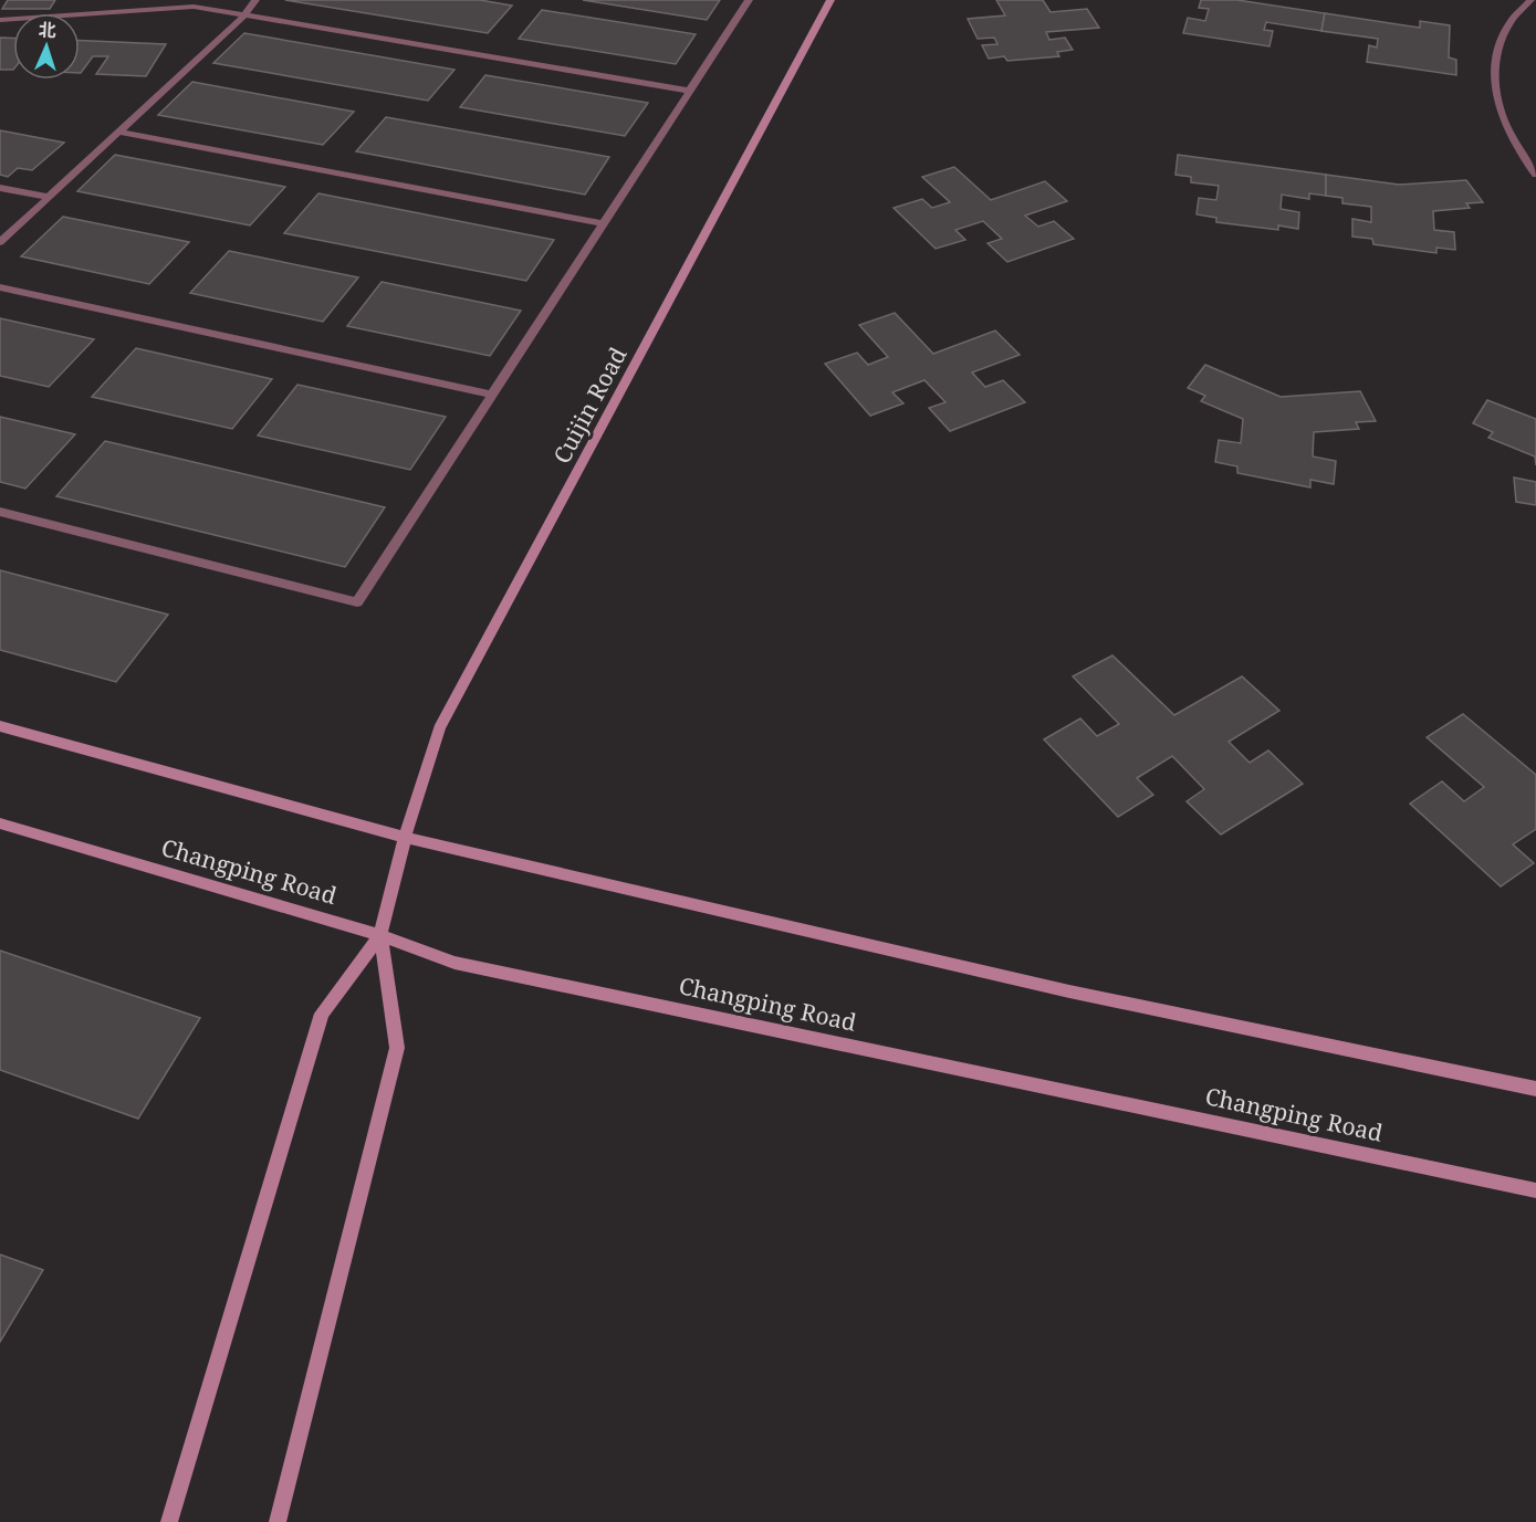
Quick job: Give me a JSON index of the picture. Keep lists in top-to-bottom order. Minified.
{"streets":{"street":["Cuijin Road","Changping Road"]},"crossings":[["Cuijin Road","Changping Road"]],"north":"top"}
